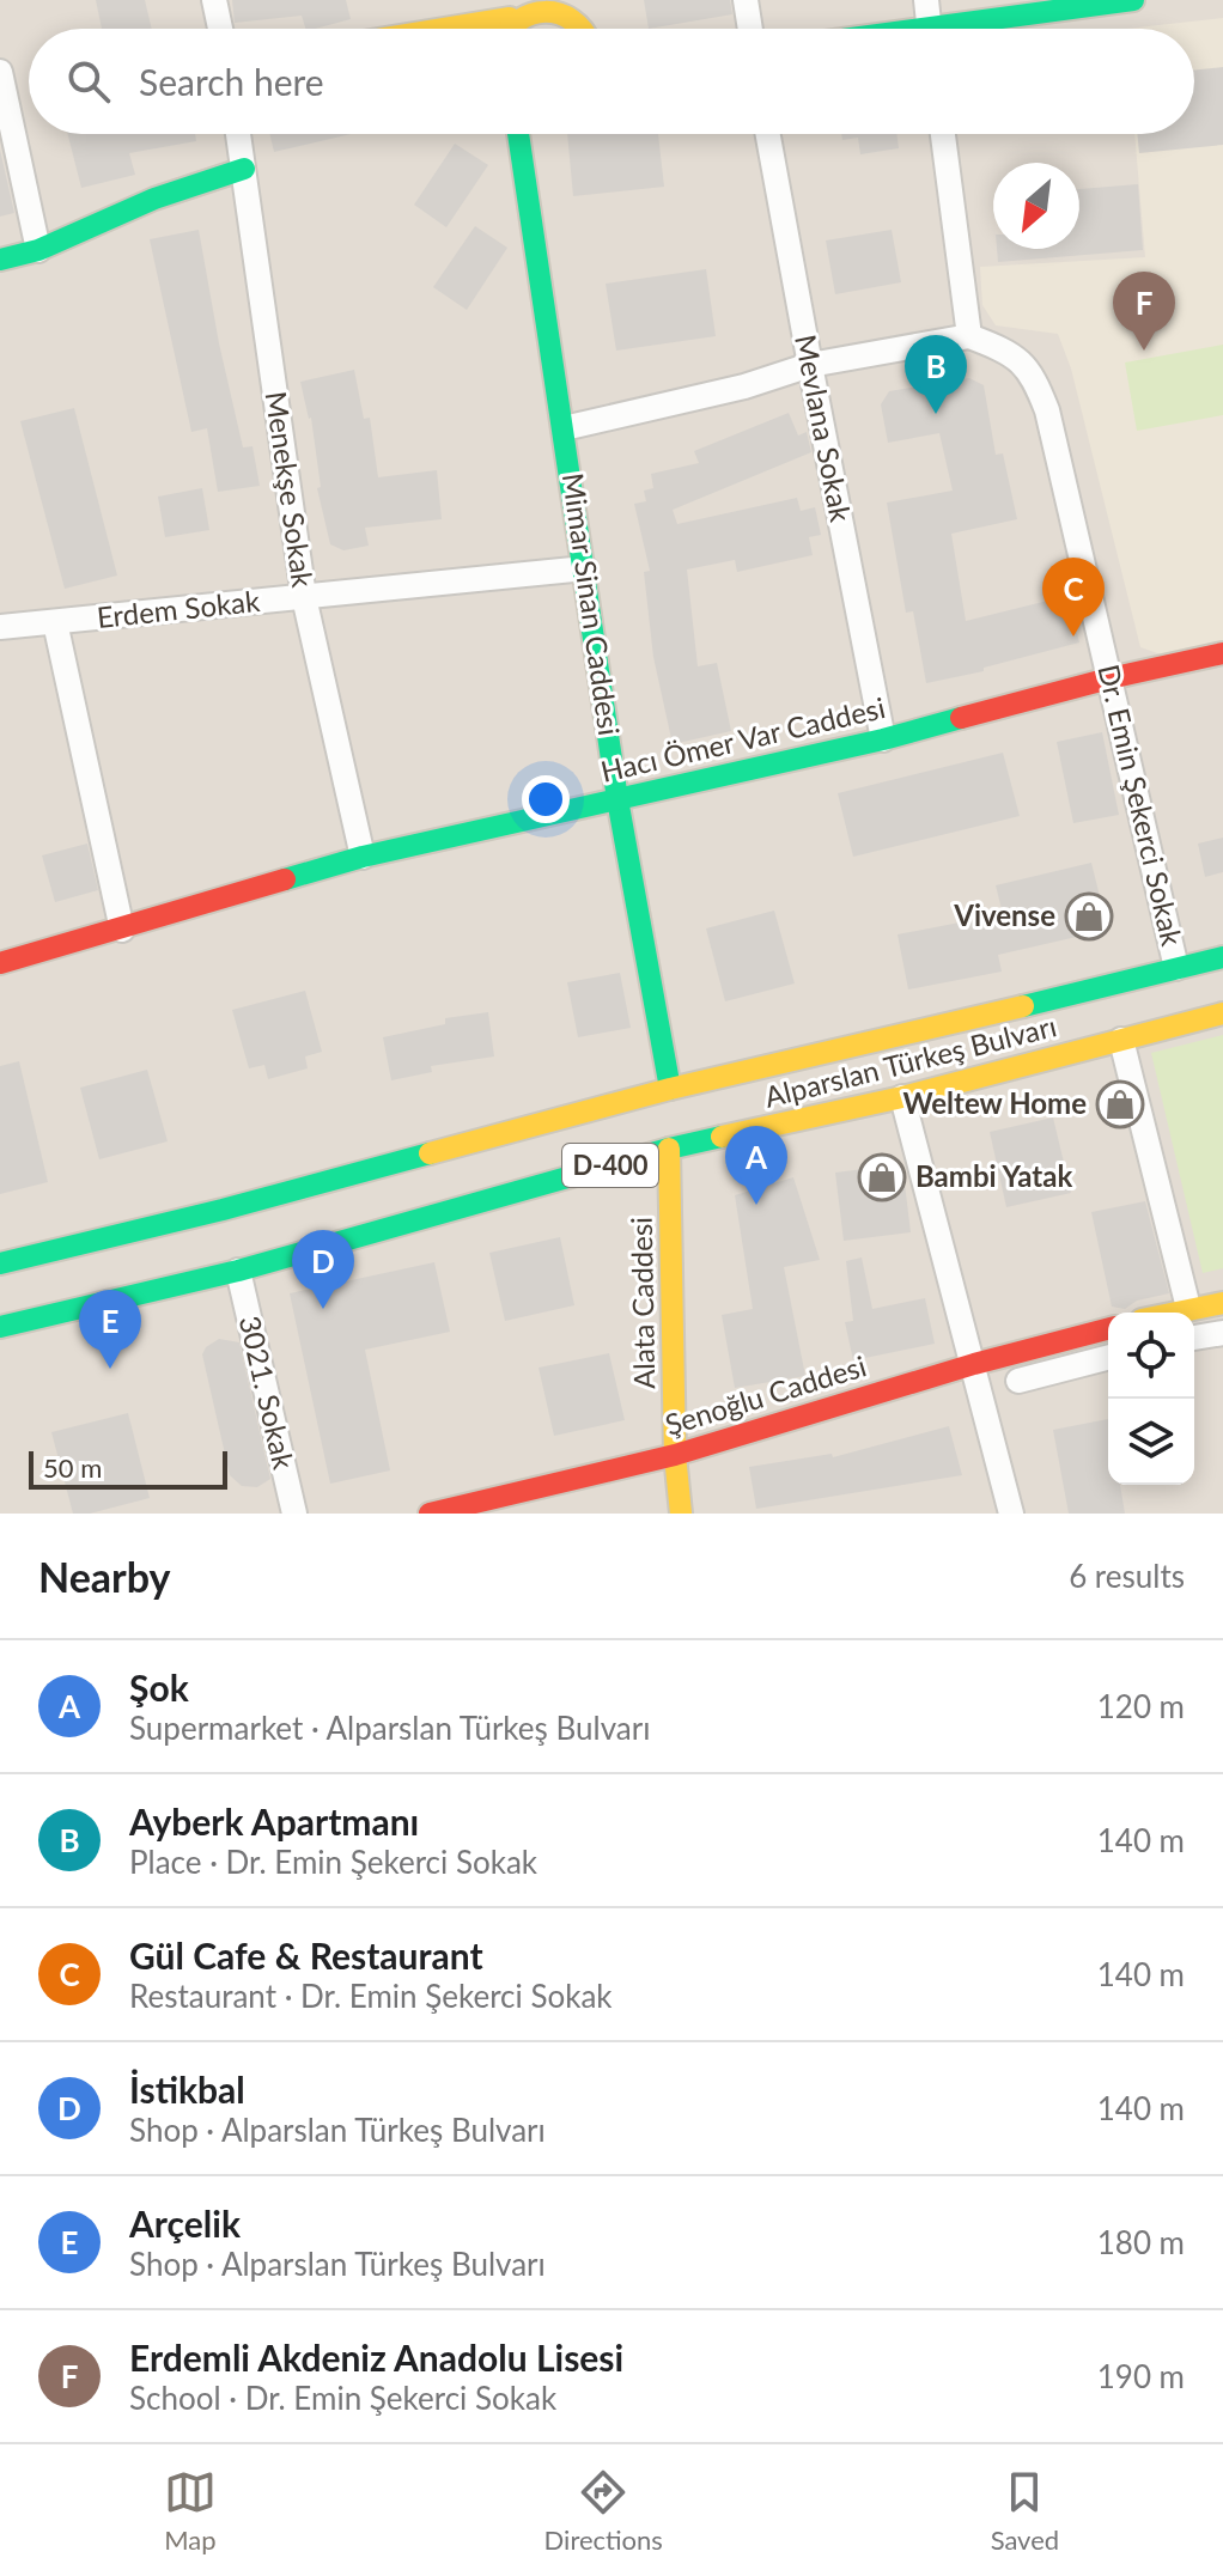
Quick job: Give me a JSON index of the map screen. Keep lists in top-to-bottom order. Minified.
{"streets":{"main road":["Mimar Sinan Caddesi","Hacı Ömer Var Caddesi","Alparslan Türkeş Bulvarı","D-400","Alata Caddesi","Şenoğlu Caddesi"],"street":["Mevlana Sokak","Menekşe Sokak","Erdem Sokak","Dr. Emin Şekerci Sokak","3021. Sokak"]},"crossings":[["Mevlana Sokak","Hacı Ömer Var Caddesi"],["Menekşe Sokak","Erdem Sokak"],["Menekşe Sokak","Hacı Ömer Var Caddesi"],["Mimar Sinan Caddesi","Erdem Sokak"],["Mimar Sinan Caddesi","Hacı Ömer Var Caddesi"],["Mimar Sinan Caddesi","Alparslan Türkeş Bulvarı"],["Hacı Ömer Var Caddesi","Dr. Emin Şekerci Sokak"],["Dr. Emin Şekerci Sokak","Alparslan Türkeş Bulvarı"],["Alparslan Türkeş Bulvarı","Alata Caddesi"],["Alparslan Türkeş Bulvarı","3021. Sokak"],["Alata Caddesi","Şenoğlu Caddesi"]],"places":{"shop":["Vivense","Weltew Home","Bambi Yatak"]},"scale_bar":"50 m","north":"bottom left","page":{"search":"Search here","pins":["F","B","C","A","D","E"],"scale":"50 m","heading":["Nearby","6 results"],"list":[{"mark":"A","name":"Şok","note":"Supermarket · Alparslan Türkeş Bulvarı","value":"120 m"},{"mark":"B","name":"Ayberk Apartmanı","note":"Place · Dr. Emin Şekerci Sokak","value":"140 m"},{"mark":"C","name":"Gül Cafe & Restaurant","note":"Restaurant · Dr. Emin Şekerci Sokak","value":"140 m"},{"mark":"D","name":"İstikbal","note":"Shop · Alparslan Türkeş Bulvarı","value":"140 m"},{"mark":"E","name":"Arçelik","note":"Shop · Alparslan Türkeş Bulvarı","value":"180 m"},{"mark":"F","name":"Erdemli Akdeniz Anadolu Lisesi","note":"School · Dr. Emin Şekerci Sokak","value":"190 m"}],"nav":["Map","Directions","Saved"]}}
